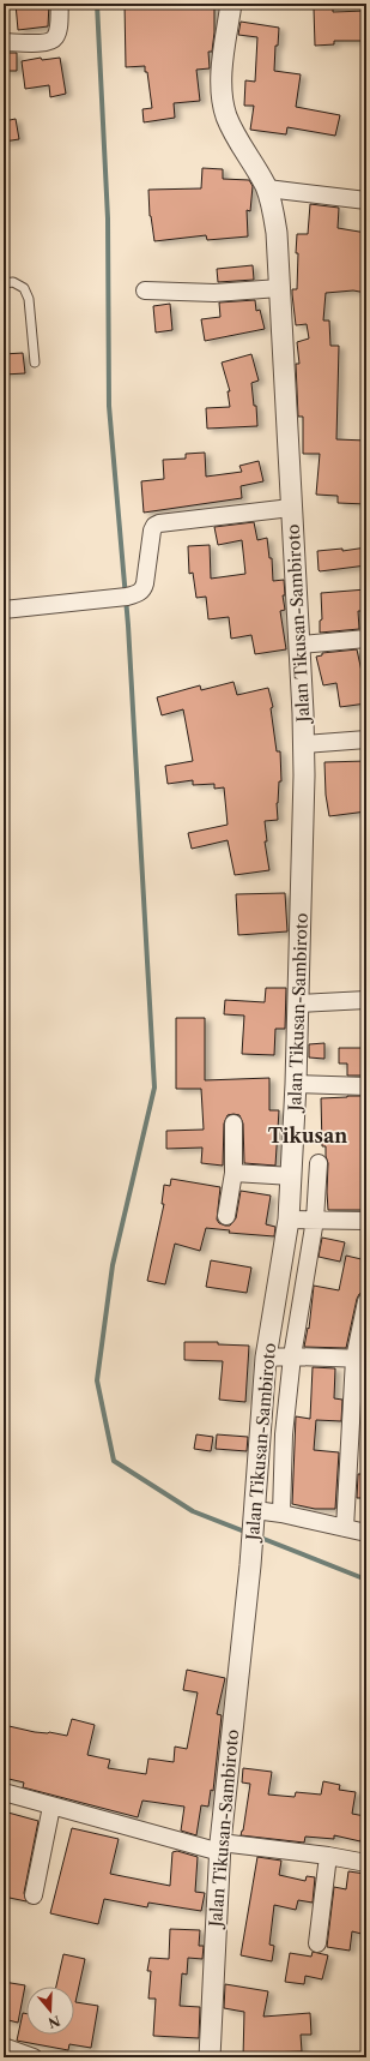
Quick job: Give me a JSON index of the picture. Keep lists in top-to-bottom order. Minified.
{"streets":{"street":["Jalan Tikusan-Sambiroto"]},"districts":["Tikusan"],"north":"bottom"}
